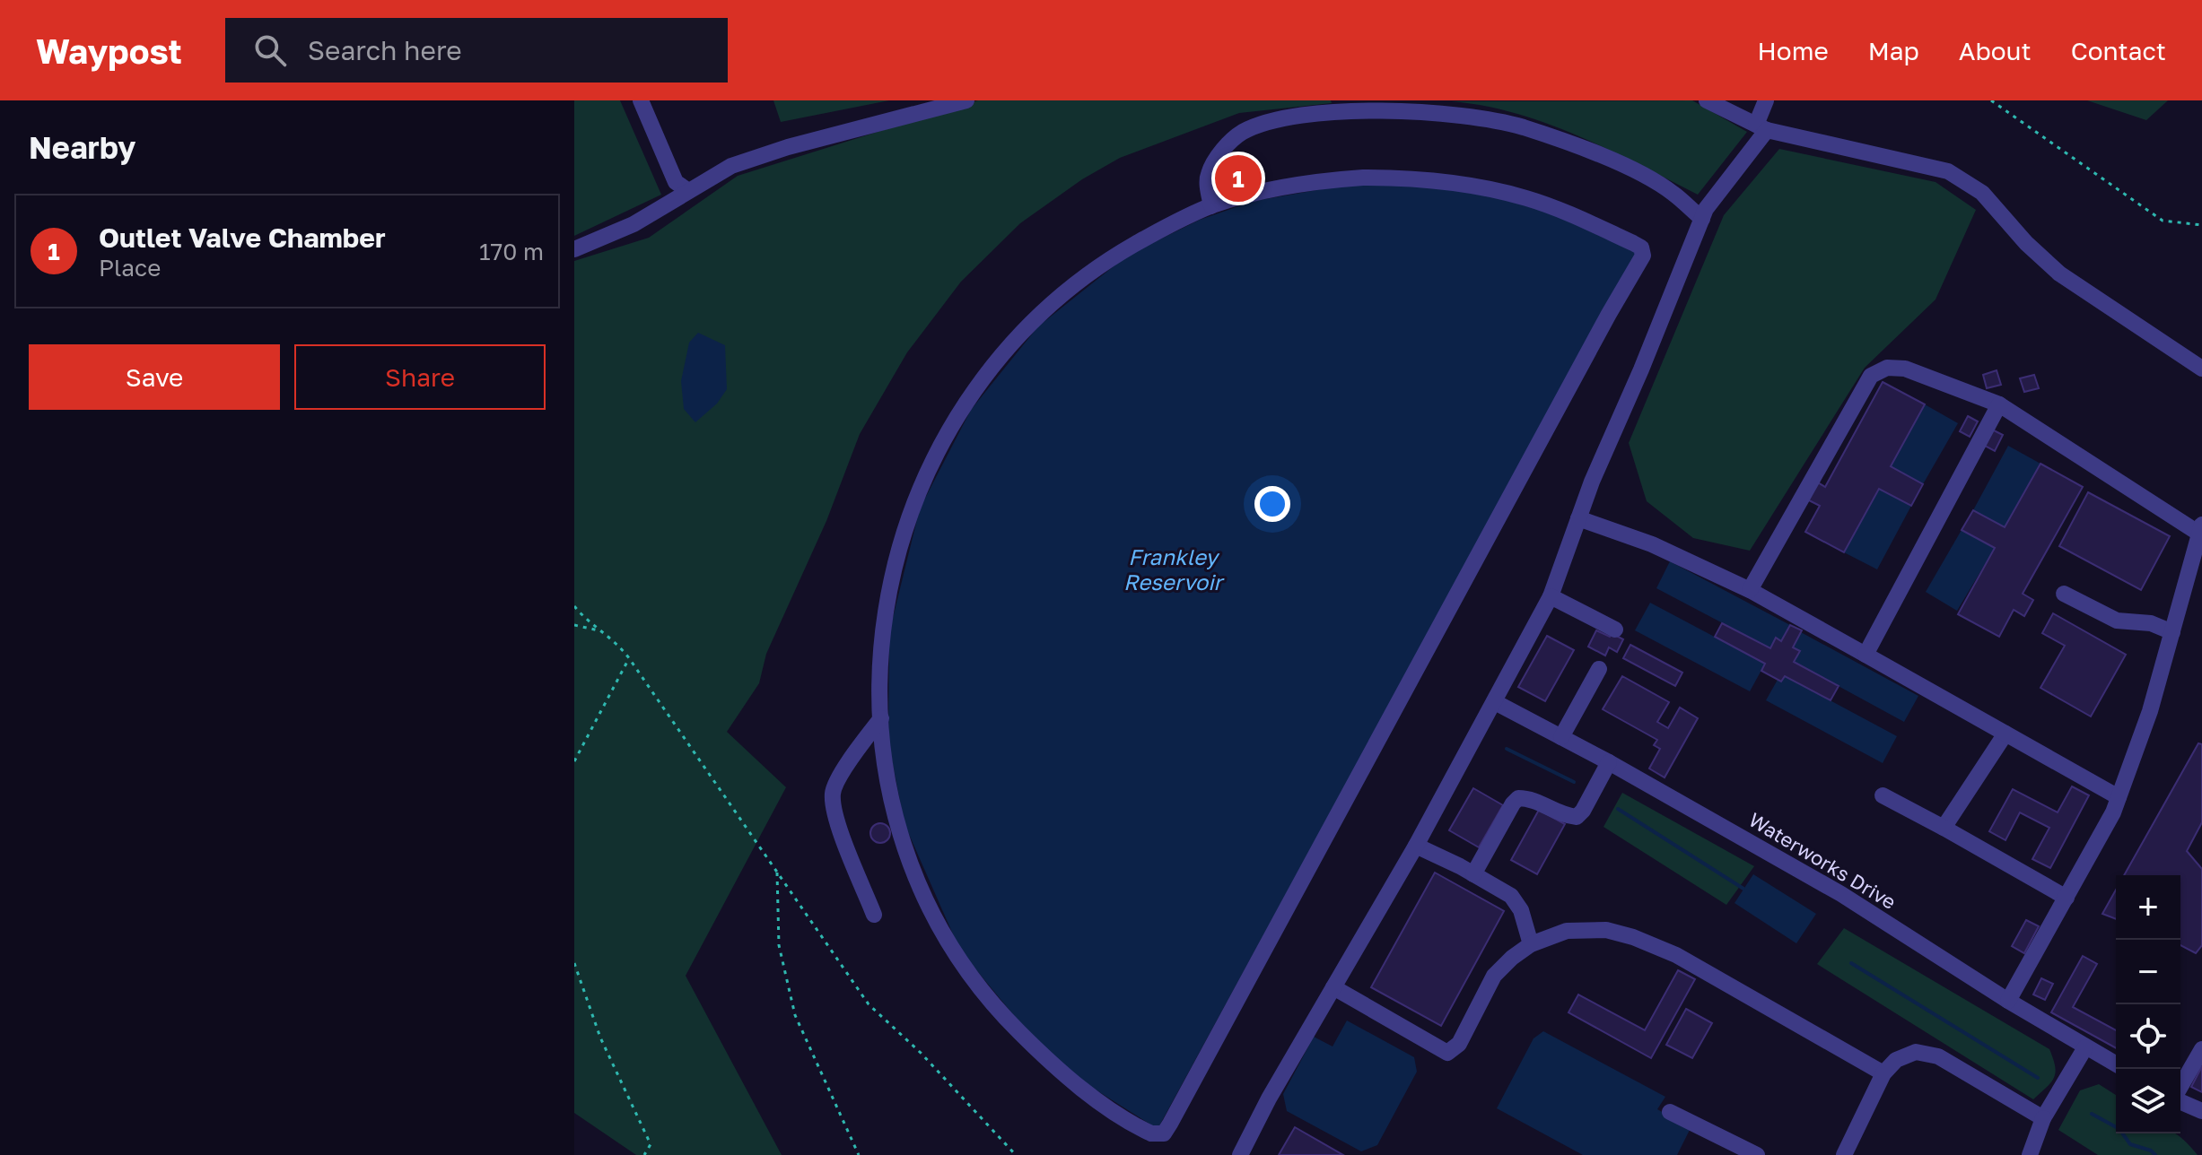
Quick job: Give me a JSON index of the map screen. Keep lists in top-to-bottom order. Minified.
{"streets":{"street":["Waterworks Drive"]},"water":["Frankley Reservoir"],"page":{"header":"Waypost","search":"Search here","nav":["Home","Map","About","Contact"],"heading":"Nearby","pins":"1","list":[{"mark":"1","name":"Outlet Valve Chamber","note":"Place","value":"170 m"}],"buttons":["Save","Share"],"map_buttons":["+","−"]}}
